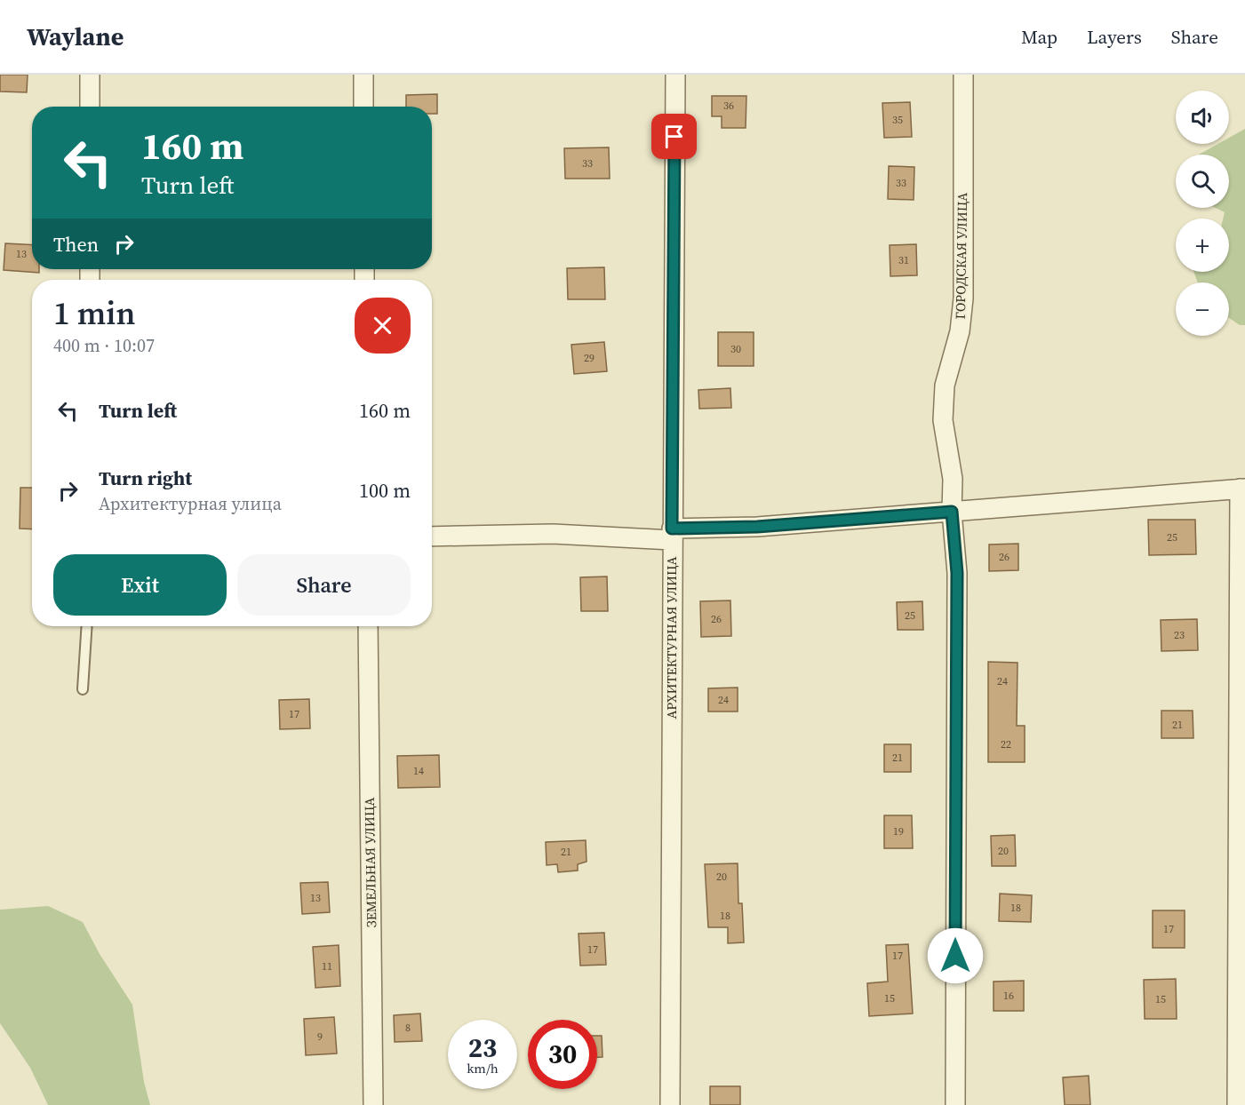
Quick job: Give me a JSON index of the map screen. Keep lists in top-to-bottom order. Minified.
{"streets":{"street":["ГОРОДСКАЯ УЛИЦА","АРХИТЕКТУРНАЯ УЛИЦА","ЗЕМЕЛЬНАЯ УЛИЦА"]},"house_numbers":["36","35","33","33","13","31","30","29","25","26","25","26","23","24","24","17","21","22","21","14","19","20","21","20","13","18","18","17","17","17","11","16","15","15","8","9"],"page":{"header":"Waylane","nav":["Map","Layers","Share"],"map_buttons":["+","−"],"turn":["160 m","Turn left"],"then":"Then","heading":["1 min","400 m · 10:07"],"list":[{"name":"Turn left","value":"160 m"},{"name":"Turn right","note":"Архитектурная улица","value":"100 m"}],"buttons":["Exit","Share"],"speed":"23 km/h","limit":"30"}}
